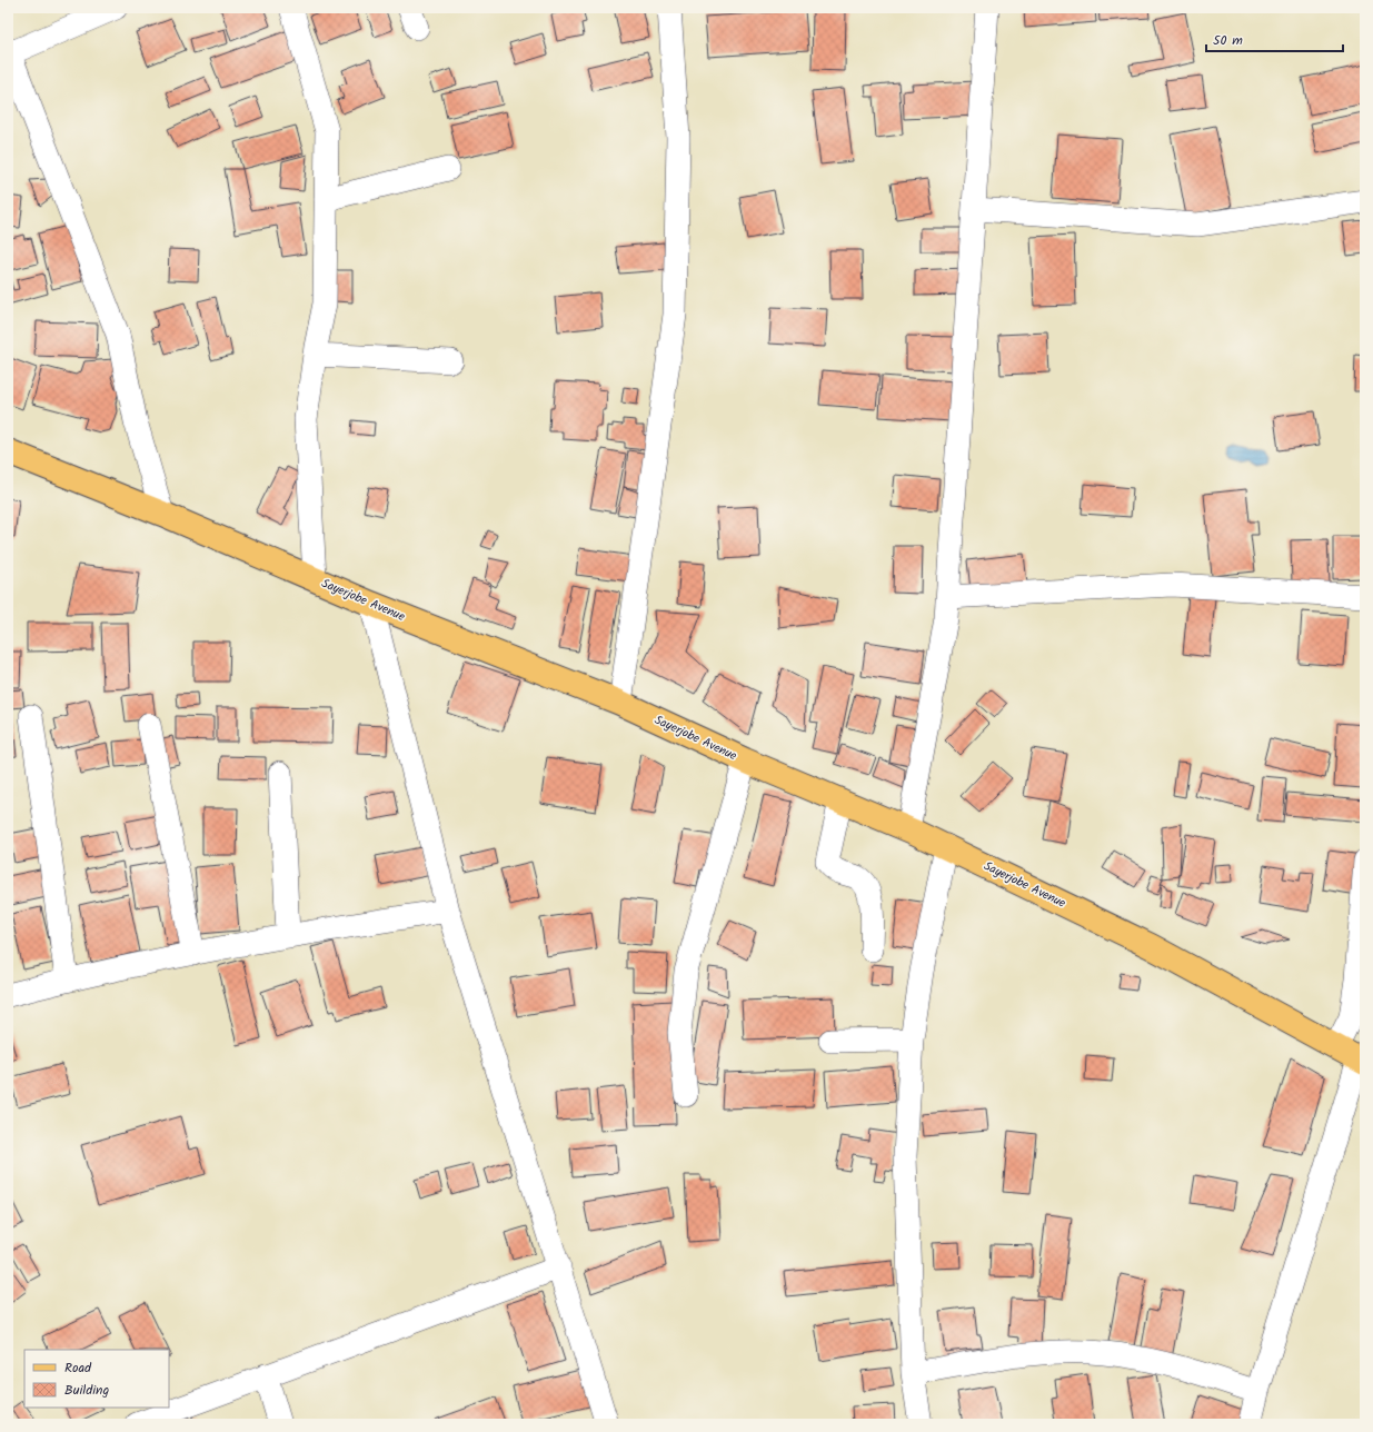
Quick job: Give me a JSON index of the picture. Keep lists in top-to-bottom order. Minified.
{"streets":{"main road":["Sayerjobe Avenue"]},"legend":["Road","Building"],"scale_bar":"50 m"}
